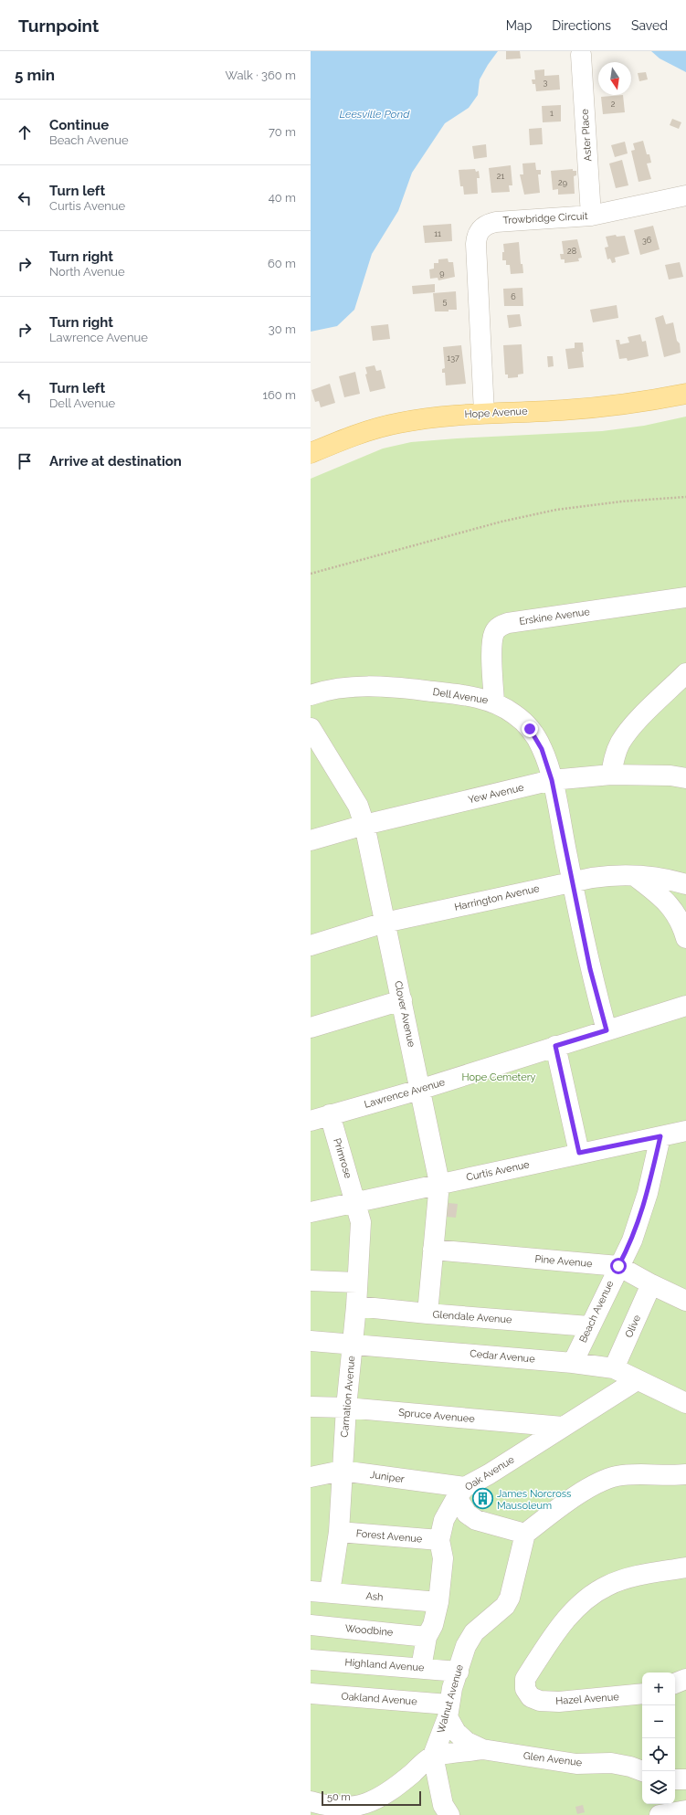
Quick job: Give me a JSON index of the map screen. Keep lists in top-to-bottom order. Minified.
{"streets":{"main road":["Hope Avenue"],"street":["Aster Place","Trowbridge Circuit","Erskine Avenue","Dell Avenue","Yew Avenue","Harrington Avenue","Clover Avenue","Lawrence Avenue","Primrose","Curtis Avenue","Pine Avenue","Beach Avenue","Glendale Avenue","Olive","Cedar Avenue","Carnation Avenue","Spruce Avenuee","Oak Avenue","Juniper","Forest Avenue","Ash","Woodbine","Highland Avenue","Oakland Avenue","Walnut Avenue","Hazel Avenue","Glen Avenue"]},"crossings":[["Aster Place","Trowbridge Circuit"],["Trowbridge Circuit","Hope Avenue"],["Erskine Avenue","Dell Avenue"],["Dell Avenue","Yew Avenue"],["Dell Avenue","Harrington Avenue"],["Dell Avenue","Lawrence Avenue"],["Yew Avenue","Clover Avenue"],["Harrington Avenue","Clover Avenue"],["Clover Avenue","Lawrence Avenue"],["Clover Avenue","Curtis Avenue"],["Clover Avenue","Pine Avenue"],["Clover Avenue","Glendale Avenue"],["Lawrence Avenue","Primrose"],["Primrose","Curtis Avenue"],["Primrose","Carnation Avenue"],["Curtis Avenue","Beach Avenue"],["Curtis Avenue","Carnation Avenue"],["Pine Avenue","Beach Avenue"],["Pine Avenue","Olive"],["Beach Avenue","Glendale Avenue"],["Beach Avenue","Cedar Avenue"],["Glendale Avenue","Carnation Avenue"],["Olive","Cedar Avenue"],["Cedar Avenue","Carnation Avenue"],["Cedar Avenue","Oak Avenue"],["Carnation Avenue","Spruce Avenuee"],["Carnation Avenue","Juniper"],["Carnation Avenue","Forest Avenue"],["Carnation Avenue","Ash"],["Spruce Avenuee","Oak Avenue"],["Oak Avenue","Juniper"],["Oak Avenue","Forest Avenue"],["Oak Avenue","Ash"],["Oak Avenue","Woodbine"],["Oak Avenue","Highland Avenue"],["Highland Avenue","Walnut Avenue"],["Oakland Avenue","Walnut Avenue"],["Oakland Avenue","Glen Avenue"],["Walnut Avenue","Glen Avenue"]],"water":["Leesville Pond"],"parks":["Hope Cemetery"],"places":{"building":["James Norcross Mausoleum"]},"house_numbers":["3","2","1","21","29","11","36","28","9","6","5","137"],"scale_bar":"50 m","north":"bottom","page":{"header":"Turnpoint","nav":["Map","Directions","Saved"],"heading":["5 min","Walk · 360 m"],"list":[["Continue","Beach Avenue","70 m"],["Turn left","Curtis Avenue","40 m"],["Turn right","North Avenue","60 m"],["Turn right","Lawrence Avenue","30 m"],["Turn left","Dell Avenue","160 m"],"Arrive at destination"],"map_buttons":["+","−"],"scale":"50 m"}}
